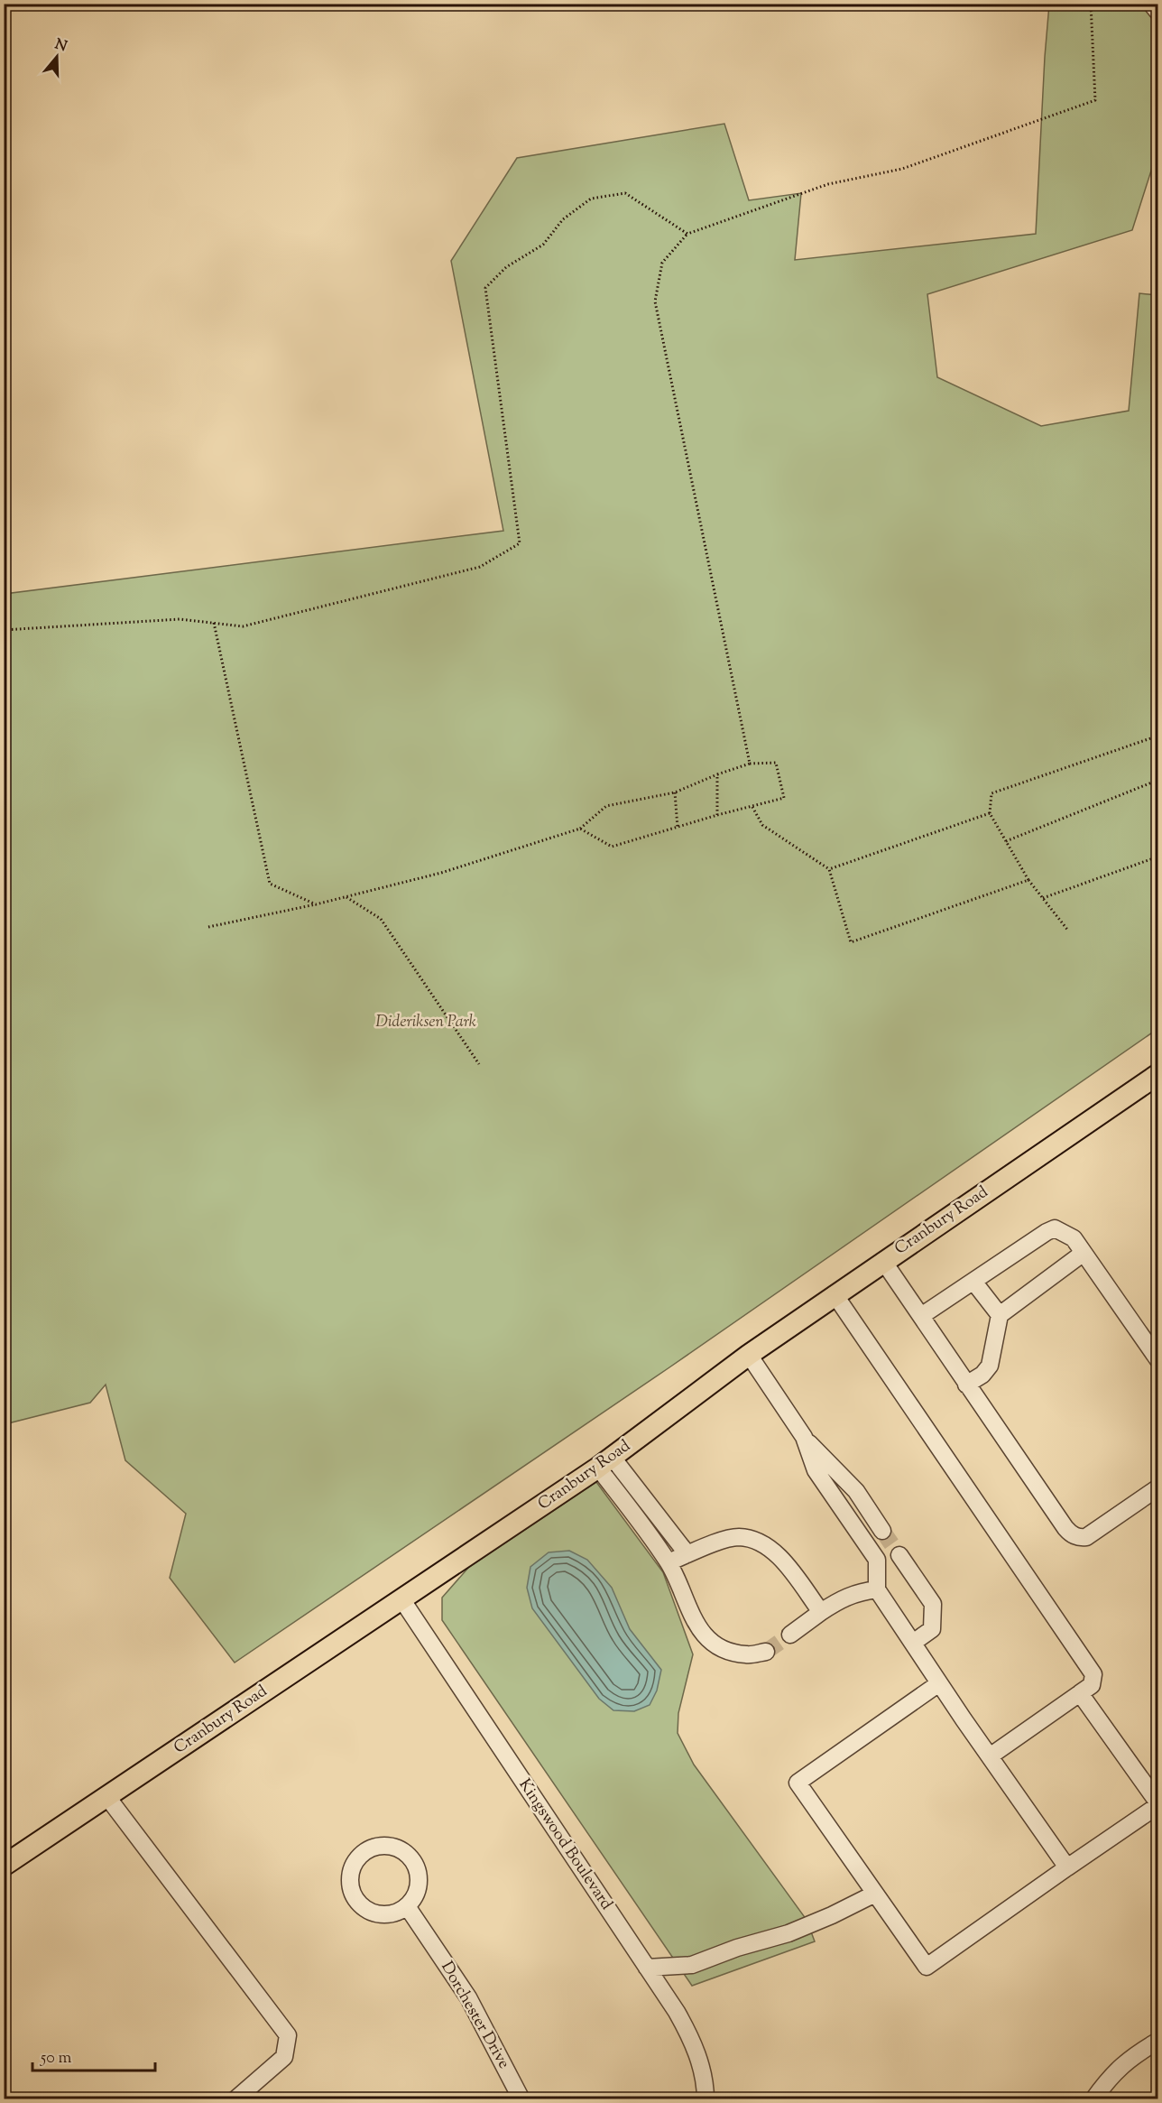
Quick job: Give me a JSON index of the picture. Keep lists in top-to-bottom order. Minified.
{"streets":{"main road":["Cranbury Road"],"street":["Kingswood Boulevard","Dorchester Drive"]},"crossings":[["Cranbury Road","Kingswood Boulevard"]],"parks":["Dideriksen Park"],"scale_bar":"50 m","north":"top"}
